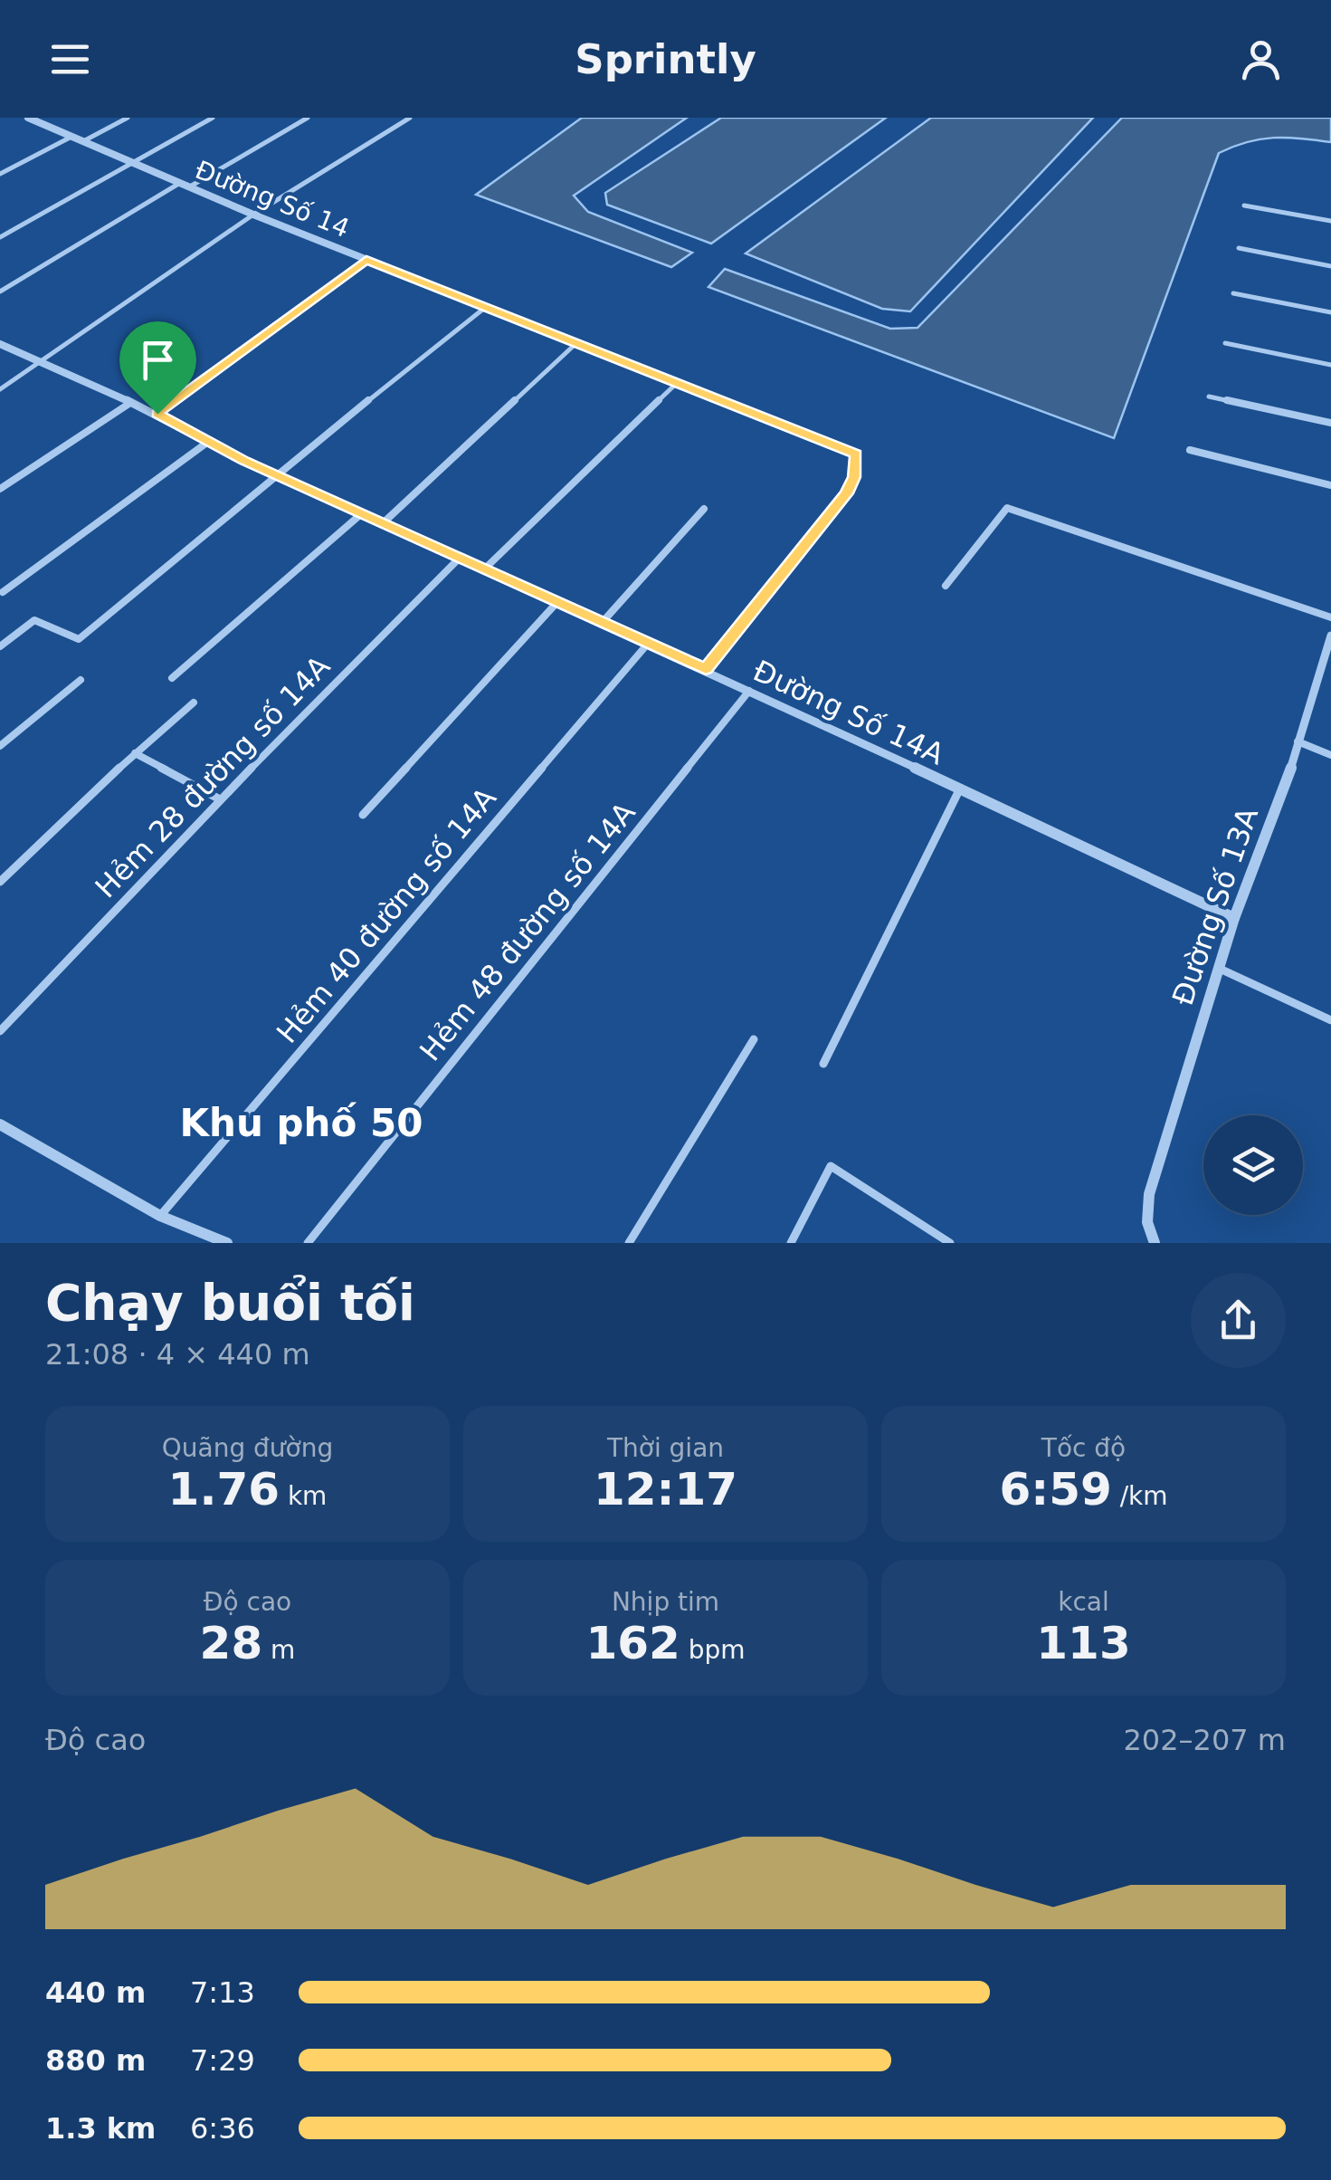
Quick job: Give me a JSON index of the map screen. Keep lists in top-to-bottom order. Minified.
{"streets":{"street":["Đường Số 14","Đường Số 14A","Đường Số 13A"],"lane":["Hẻm 28 đường số 14A","Hẻm 40 đường số 14A","Hẻm 48 đường số 14A"]},"crossings":[["Đường Số 14","Đường Số 14A"],["Đường Số 14A","Hẻm 28 đường số 14A"],["Đường Số 14A","Đường Số 13A"],["Đường Số 14A","Hẻm 40 đường số 14A"],["Đường Số 14A","Hẻm 48 đường số 14A"]],"districts":["Khu phố 50"],"page":{"header":"Sprintly","heading":["Chạy buổi tối","21:08 · 4 × 440 m"],"stats":[["Quãng đường","1.76 km"],["Thời gian","12:17"],["Tốc độ","6:59 /km"],["Độ cao","28 m"],["Nhịp tim","162 bpm"],["kcal","113"]],"chart":["Độ cao","202–207 m"],"list":[{"name":"440 m","note":"7:13"},{"name":"880 m","note":"7:29"},{"name":"1.3 km","note":"6:36"}]}}
